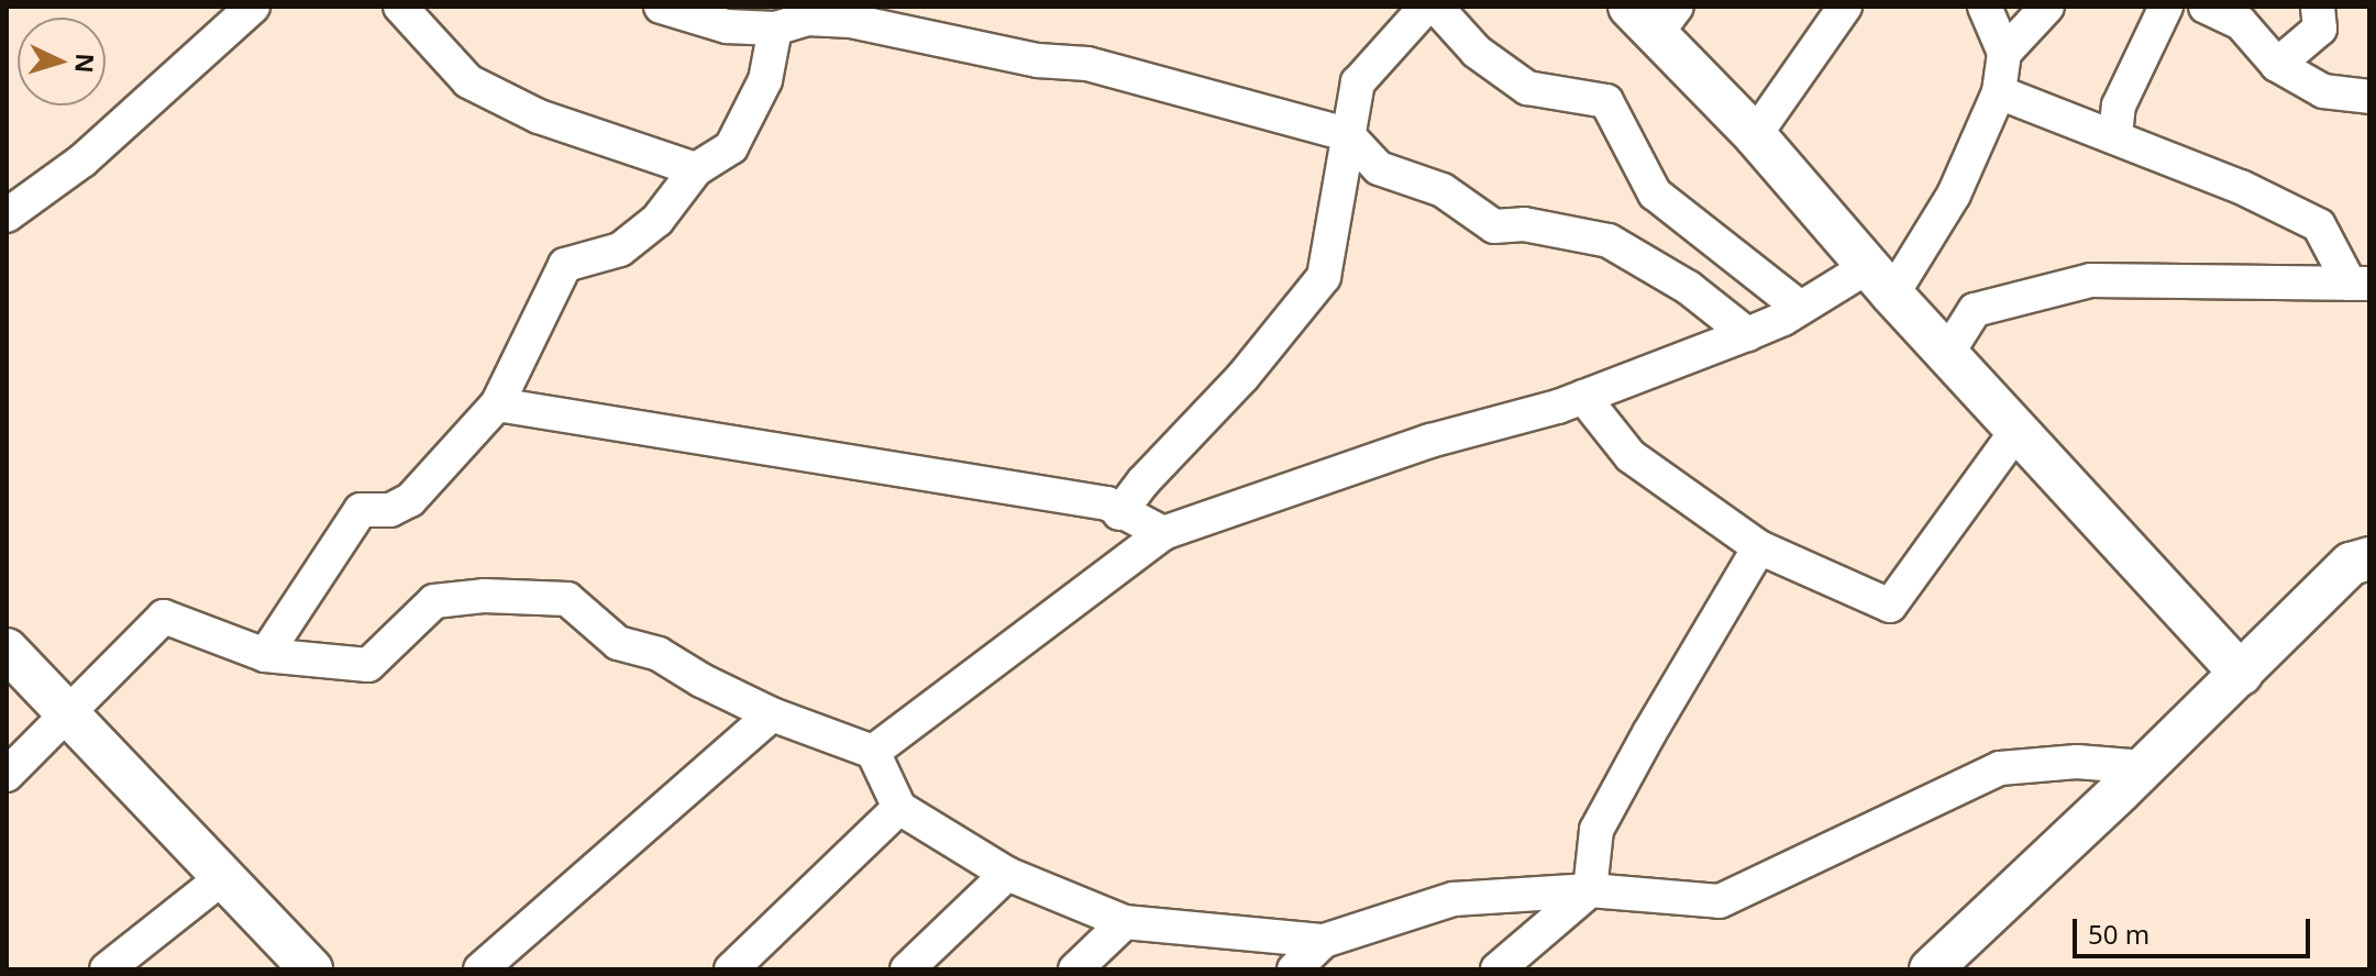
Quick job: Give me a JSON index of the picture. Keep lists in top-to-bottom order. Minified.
{"scale_bar":"50 m","north":"right"}
